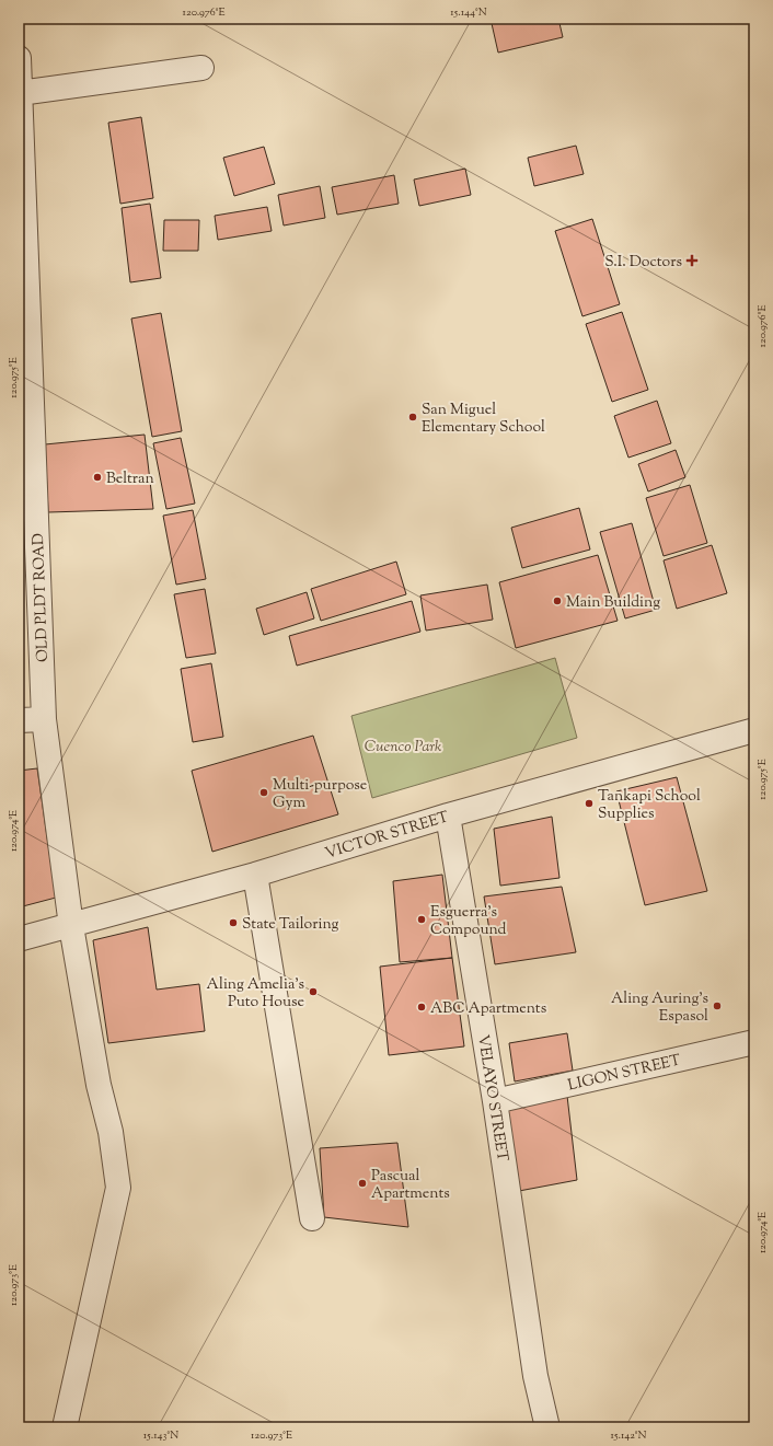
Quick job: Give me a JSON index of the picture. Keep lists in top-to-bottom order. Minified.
{"streets":{"street":["OLD PLDT ROAD","VICTOR STREET","LIGON STREET","VELAYO STREET"]},"crossings":[["OLD PLDT ROAD","VICTOR STREET"],["VICTOR STREET","VELAYO STREET"],["LIGON STREET","VELAYO STREET"]],"parks":["Cuenco Park"],"places":{"health":["S.I. Doctors"],"other":["San Miguel Elementary School","Beltran","Main Building","Multi-purpose Gym","Tankapi School Supplies","Esguerra's Compound","State Tailoring","Aling Amelia's Puto House","Aling Auring's Espasol","ABC Apartments","Pascual Apartments"]},"coordinates":["120.976°E","15.144°N","120.975°E","120.974°E","120.973°E","15.143°N","15.142°N"]}
